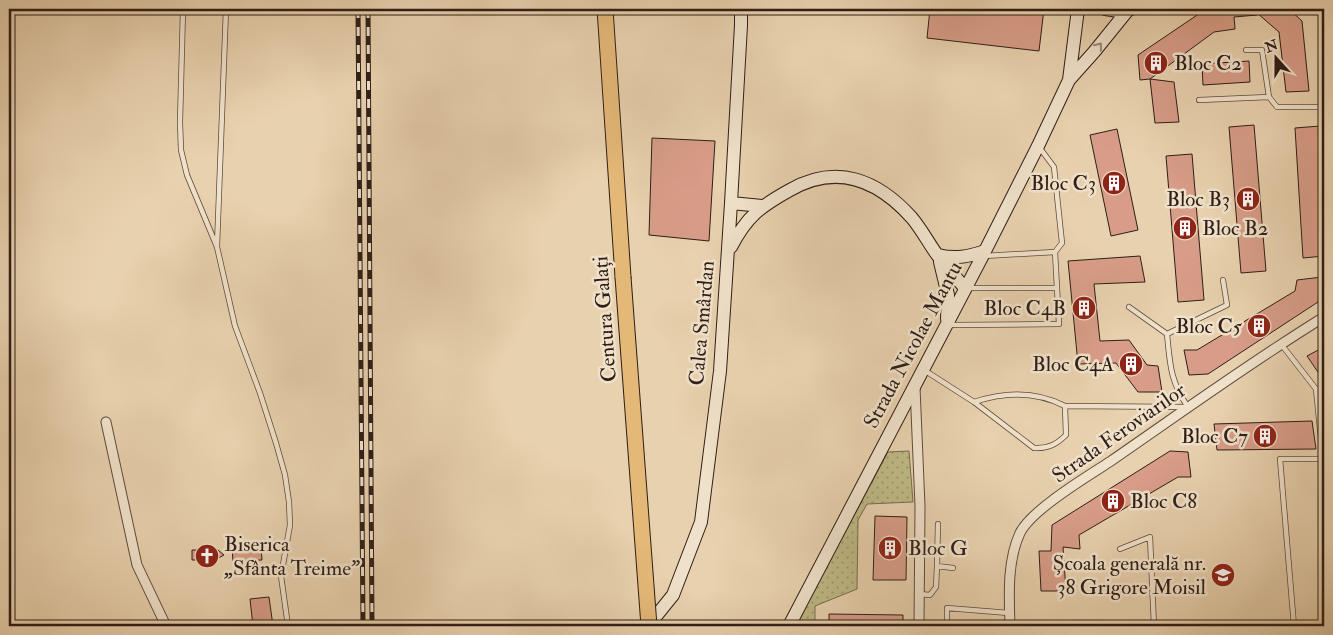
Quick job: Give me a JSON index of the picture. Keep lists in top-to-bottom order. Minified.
{"streets":{"highway":["Centura Galați"],"street":["Calea Smârdan","Strada Nicolae Mantu","Strada Feroviarilor"]},"crossings":[["Centura Galați","Calea Smârdan"]],"places":{"building":["Bloc C2","Bloc C3","Bloc B3","Bloc B2","Bloc C4B","Bloc C5","Bloc C4A","Bloc C7","Bloc C8","Bloc G"],"church":["Biserica „Sfânta Treime\""],"school or university":["Școala generală nr. 38 Grigore Moisil"]},"north":"top"}
